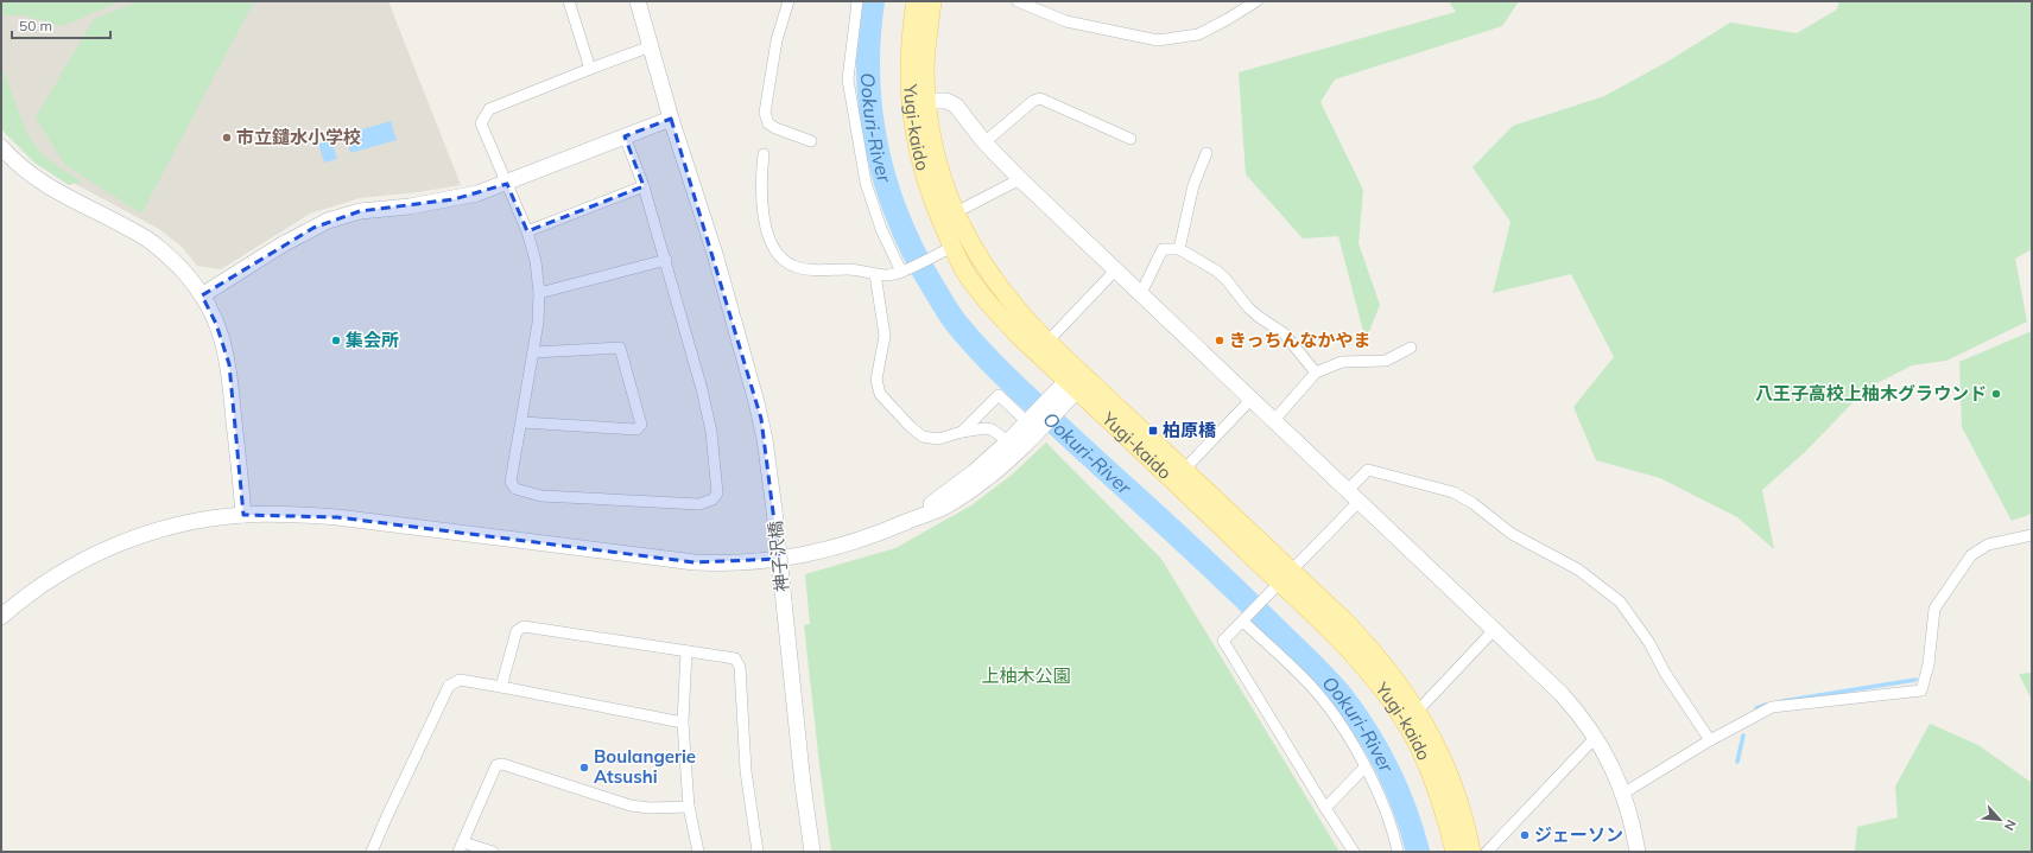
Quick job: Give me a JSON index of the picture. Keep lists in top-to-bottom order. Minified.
{"streets":{"main road":["Yugi-kaido"],"street":["神子沢橋"]},"water":["Ookuri-River"],"parks":["上柚木公園"],"places":{"other":["市立鑓水小学校","集会所","きっちんなかやま","八王子高校上柚木グラウンド","Boulangerie Atsushi","ジェーソン"],"transit":["柏原橋"]},"scale_bar":"50 m","north":"bottom right"}
